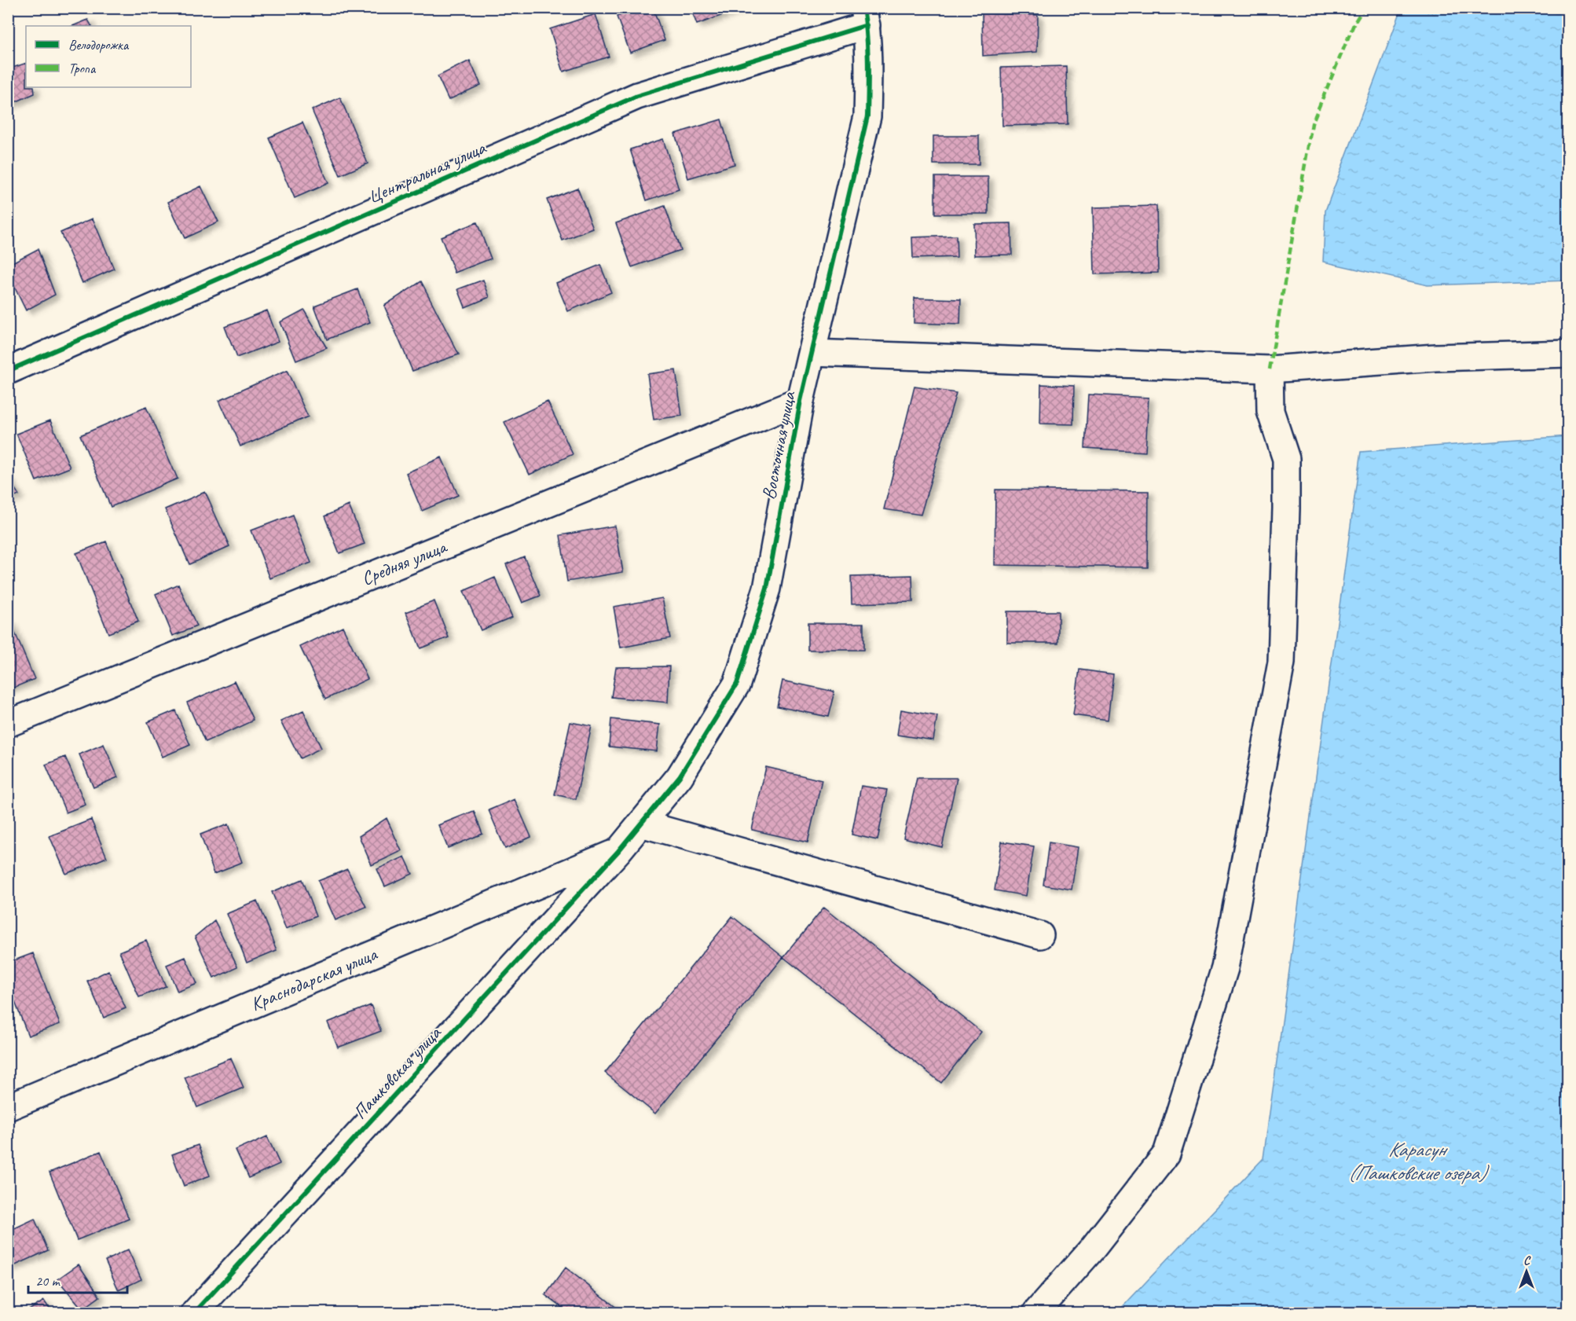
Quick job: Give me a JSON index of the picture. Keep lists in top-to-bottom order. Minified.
{"streets":{"street":["Центральная улица","Восточная улица","Средняя улица","Краснодарская улица","Пашковская улица"]},"crossings":[["Центральная улица","Восточная улица"],["Восточная улица","Средняя улица"],["Восточная улица","Краснодарская улица"],["Восточная улица","Пашковская улица"],["Краснодарская улица","Пашковская улица"]],"water":["Карасун (Пашковские озера)"],"legend":["Велодорожка","Тропа"],"scale_bar":"20 m","north":"top"}
